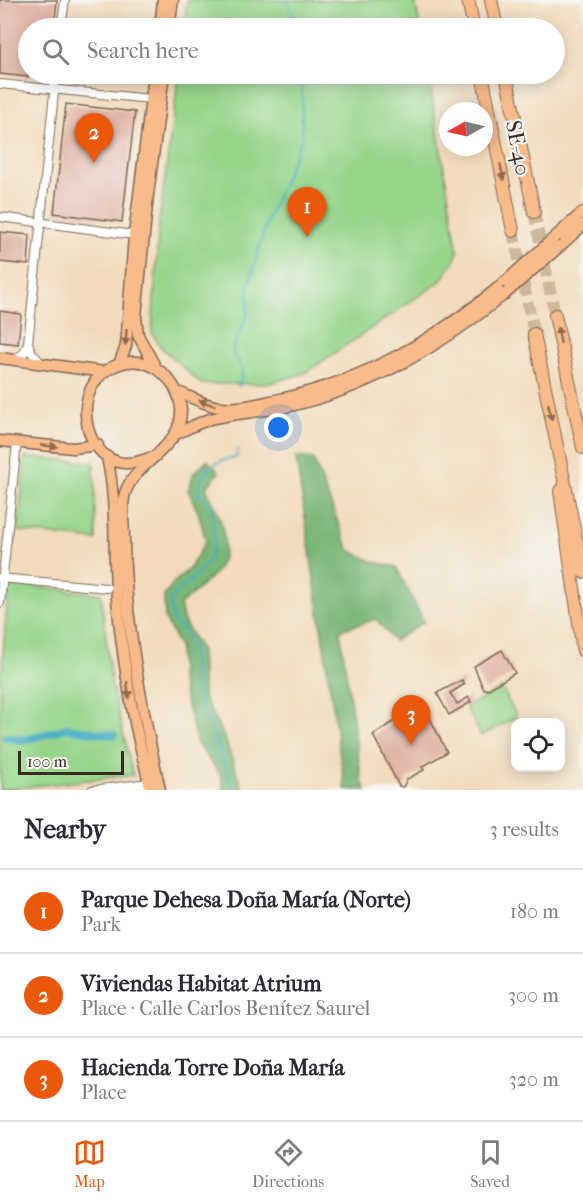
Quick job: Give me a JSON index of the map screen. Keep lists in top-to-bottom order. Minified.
{"streets":{"highway":["SE-40"]},"scale_bar":"100 m","north":"left","page":{"search":"Search here","pins":["2","1","3"],"scale":"100 m","heading":["Nearby","3 results"],"list":[{"mark":"1","name":"Parque Dehesa Doña María (Norte)","note":"Park","value":"180 m"},{"mark":"2","name":"Viviendas Habitat Atrium","note":"Place · Calle Carlos Benítez Saurel","value":"300 m"},{"mark":"3","name":"Hacienda Torre Doña María","note":"Place","value":"320 m"}],"nav":["Map","Directions","Saved"]}}
